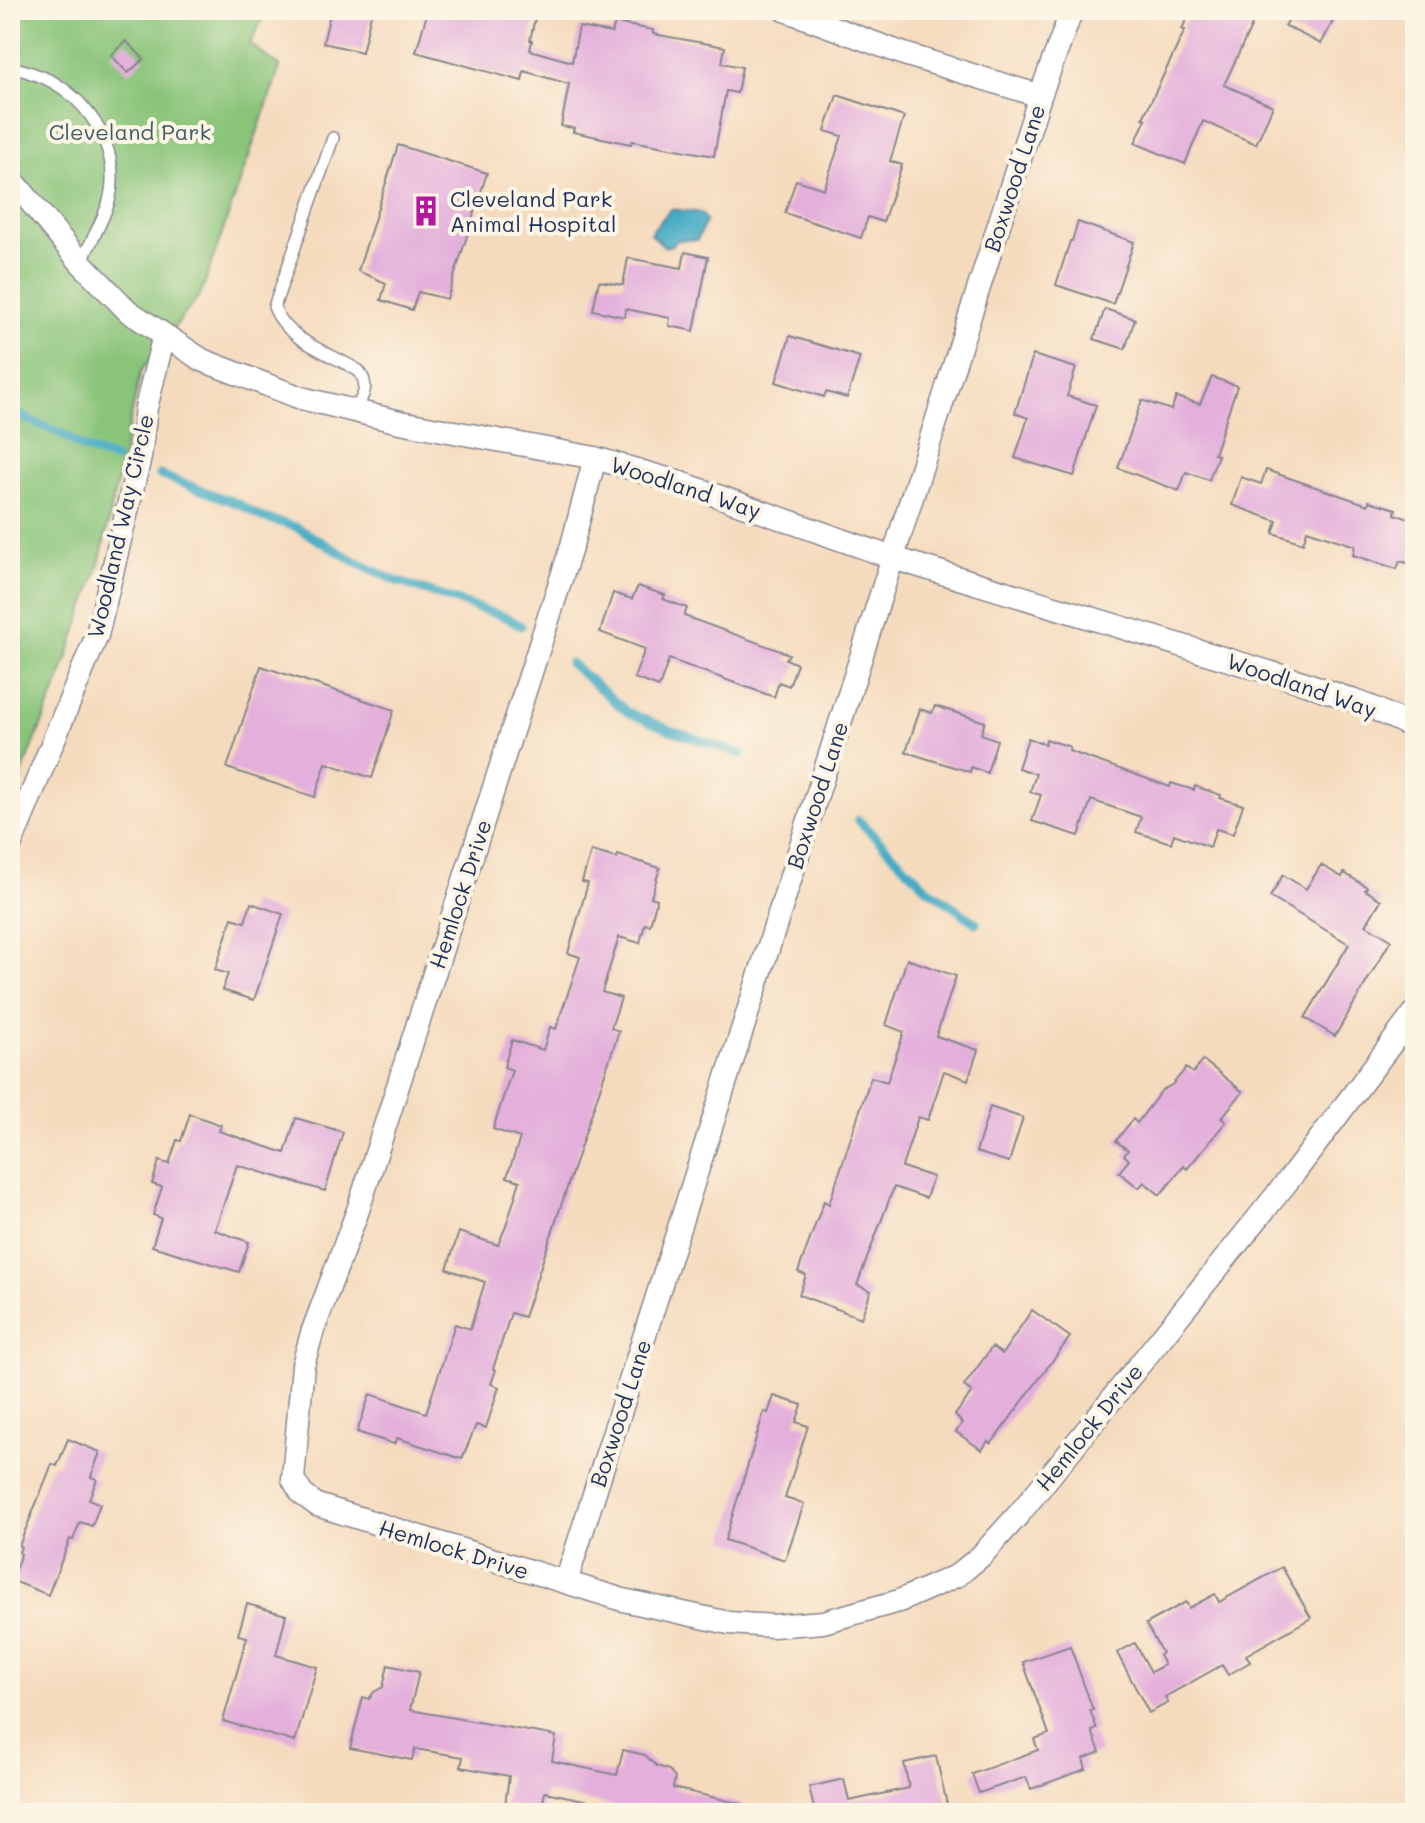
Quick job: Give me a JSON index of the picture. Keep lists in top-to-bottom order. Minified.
{"streets":{"street":["Boxwood Lane","Woodland Way","Woodland Way Circle","Hemlock Drive"]},"crossings":[["Boxwood Lane","Woodland Way"],["Boxwood Lane","Hemlock Drive"],["Woodland Way","Woodland Way Circle"],["Woodland Way","Hemlock Drive"]],"parks":["Cleveland Park"],"places":{"building":["Cleveland Park Animal Hospital"]}}
